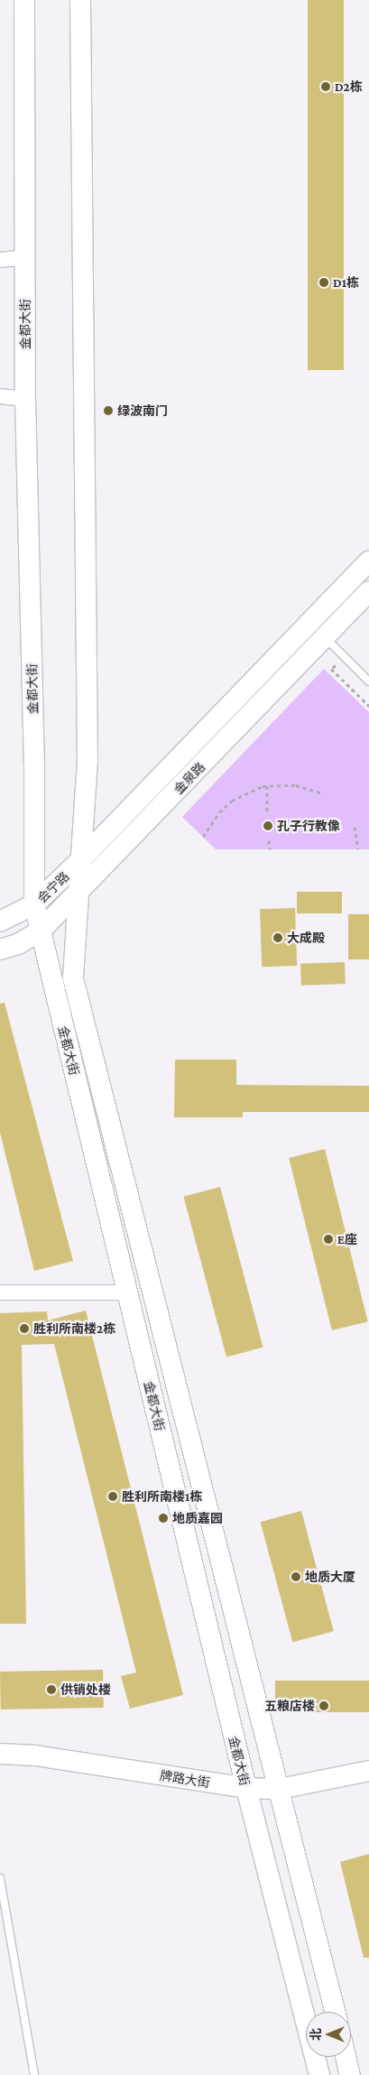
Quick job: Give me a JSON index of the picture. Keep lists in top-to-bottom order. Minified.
{"streets":{"main road":["金都大街","金泉路","会宁路","牌路大街"]},"crossings":[["金都大街","金泉路"],["金都大街","会宁路"],["金都大街","牌路大街"],["金泉路","会宁路"]],"places":["D2栋","D1栋","绿波南门","孔子行教像","大成殿","E座","胜利所南楼2栋","胜利所南楼1栋","地质嘉园","地质大厦","供销处楼","五粮店楼"],"north":"left"}
